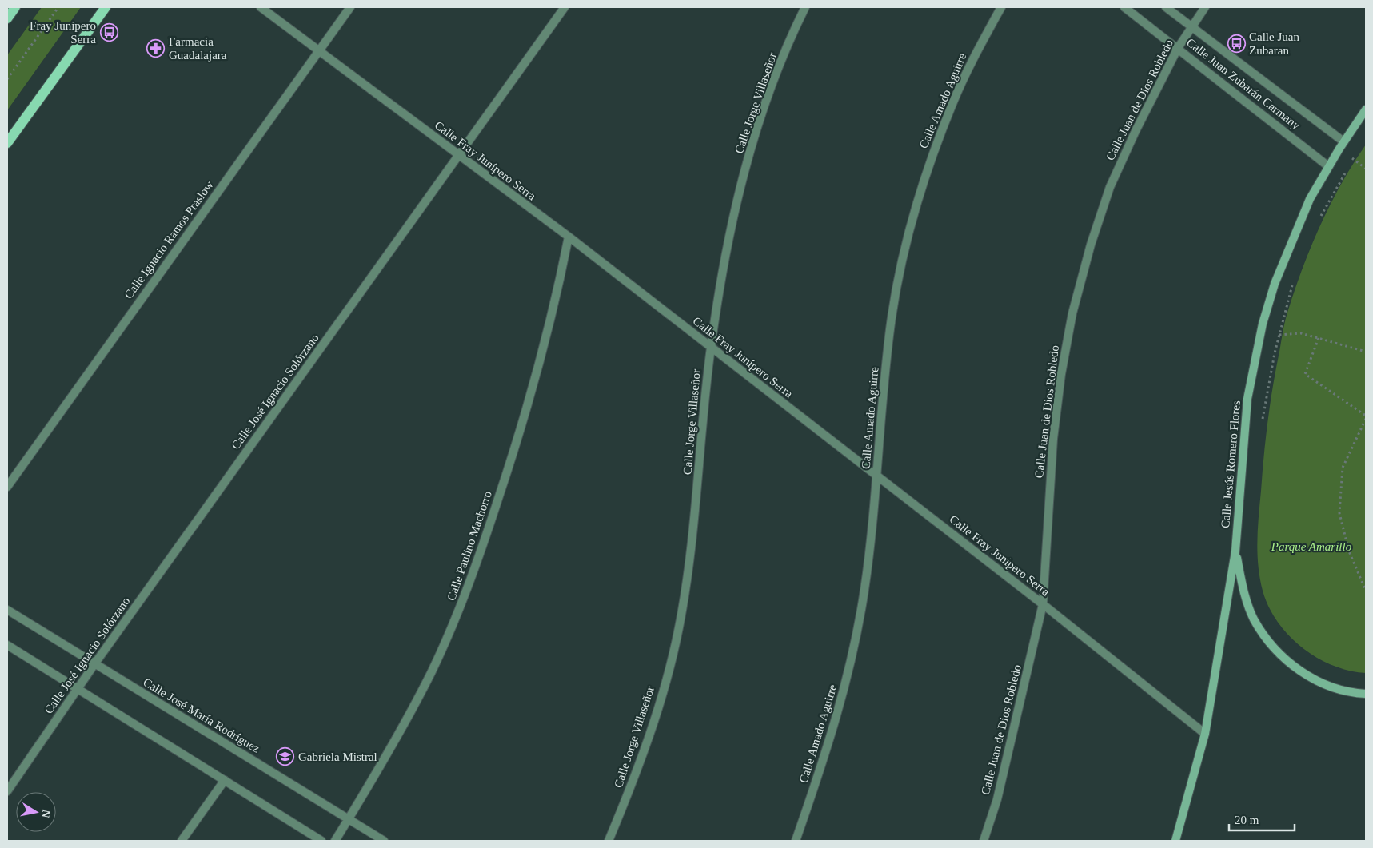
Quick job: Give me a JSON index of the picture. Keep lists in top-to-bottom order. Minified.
{"streets":{"street":["Calle Juan Zubarán Carmany","Calle Juan de Dios Robledo","Calle Amado Aguirre","Calle Jorge Villaseñor","Calle Fray Junípero Serra","Calle Ignacio Ramos Praslow","Calle José Ignacio Solórzano","Calle Jesús Romero Flores","Calle Paulino Machorro","Calle José María Rodríguez"]},"crossings":[["Calle Juan Zubarán Carmany","Calle Juan de Dios Robledo"],["Calle Juan Zubarán Carmany","Calle Jesús Romero Flores"],["Calle Juan de Dios Robledo","Calle Fray Junípero Serra"],["Calle Amado Aguirre","Calle Fray Junípero Serra"],["Calle Jorge Villaseñor","Calle Fray Junípero Serra"],["Calle Fray Junípero Serra","Calle Ignacio Ramos Praslow"],["Calle Fray Junípero Serra","Calle José Ignacio Solórzano"],["Calle Fray Junípero Serra","Calle Jesús Romero Flores"],["Calle Fray Junípero Serra","Calle Paulino Machorro"],["Calle José Ignacio Solórzano","Calle José María Rodríguez"],["Calle Paulino Machorro","Calle José María Rodríguez"]],"parks":["Parque Amarillo"],"places":{"bus stop":["Fray Junipero Serra","Calle Juan Zubaran"],"pharmacy":["Farmacia Guadalajara"],"school or university":["Gabriela Mistral"]},"scale_bar":"20 m","north":"right"}
